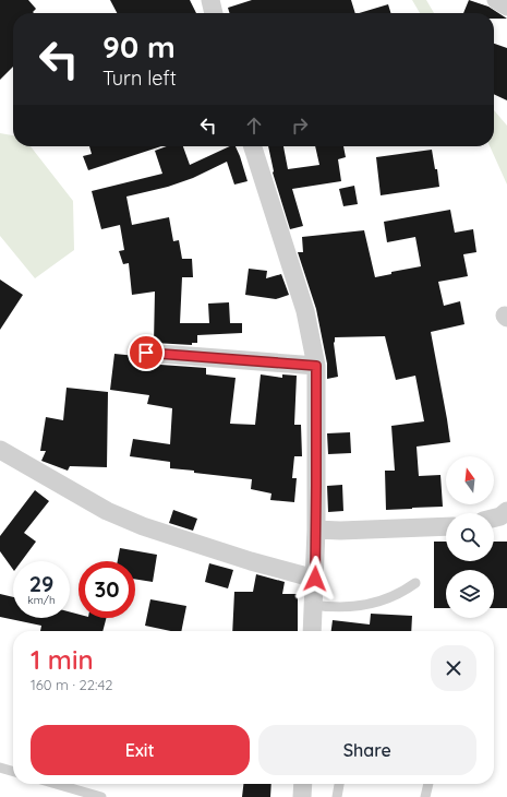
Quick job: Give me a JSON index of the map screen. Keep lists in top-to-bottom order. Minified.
{"north":"top","page":{"turn":["90 m","Turn left"],"speed":"29 km/h","limit":"30","heading":["1 min","160 m · 22:42"],"buttons":["Exit","Share"]}}
